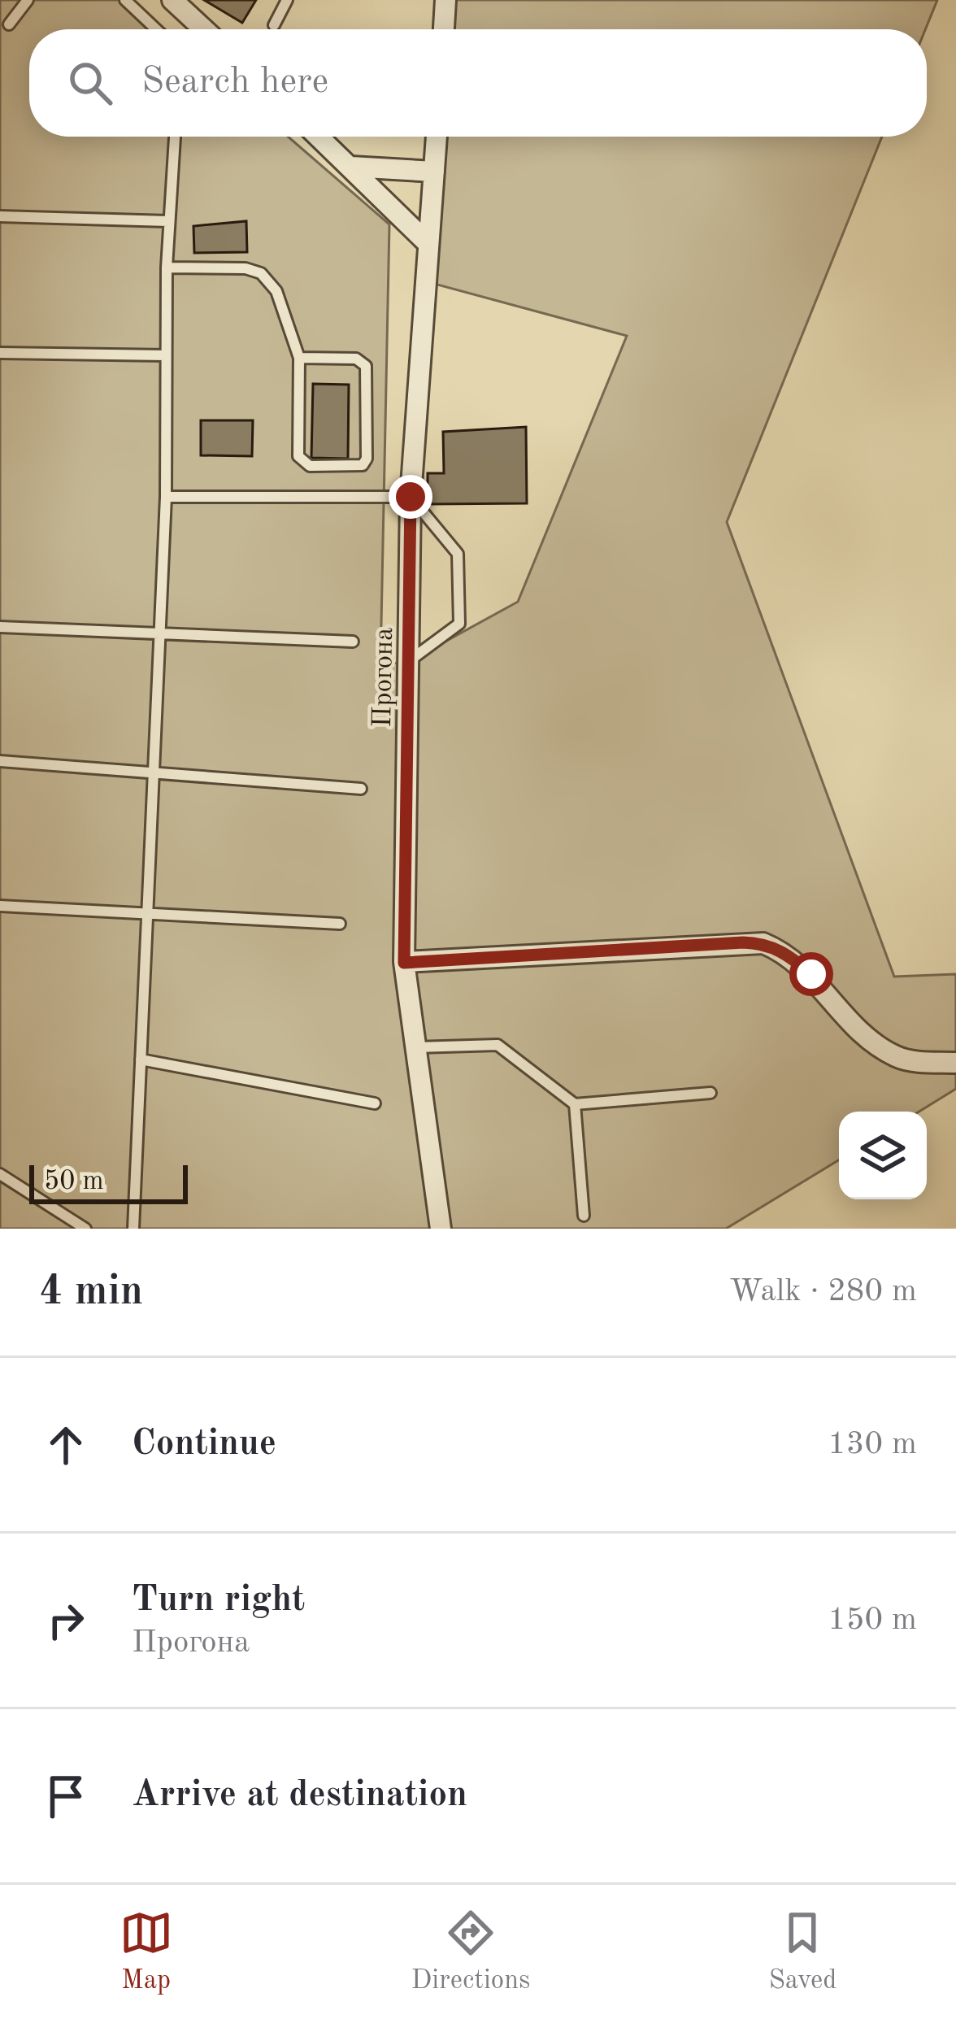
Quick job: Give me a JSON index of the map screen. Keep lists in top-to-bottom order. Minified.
{"streets":{"street":["Прогона"]},"scale_bar":"50 m","page":{"search":"Search here","scale":"50 m","heading":["4 min","Walk · 280 m"],"list":[["Continue","130 m"],["Turn right","Прогона","150 m"],"Arrive at destination"],"nav":["Map","Directions","Saved"]}}
